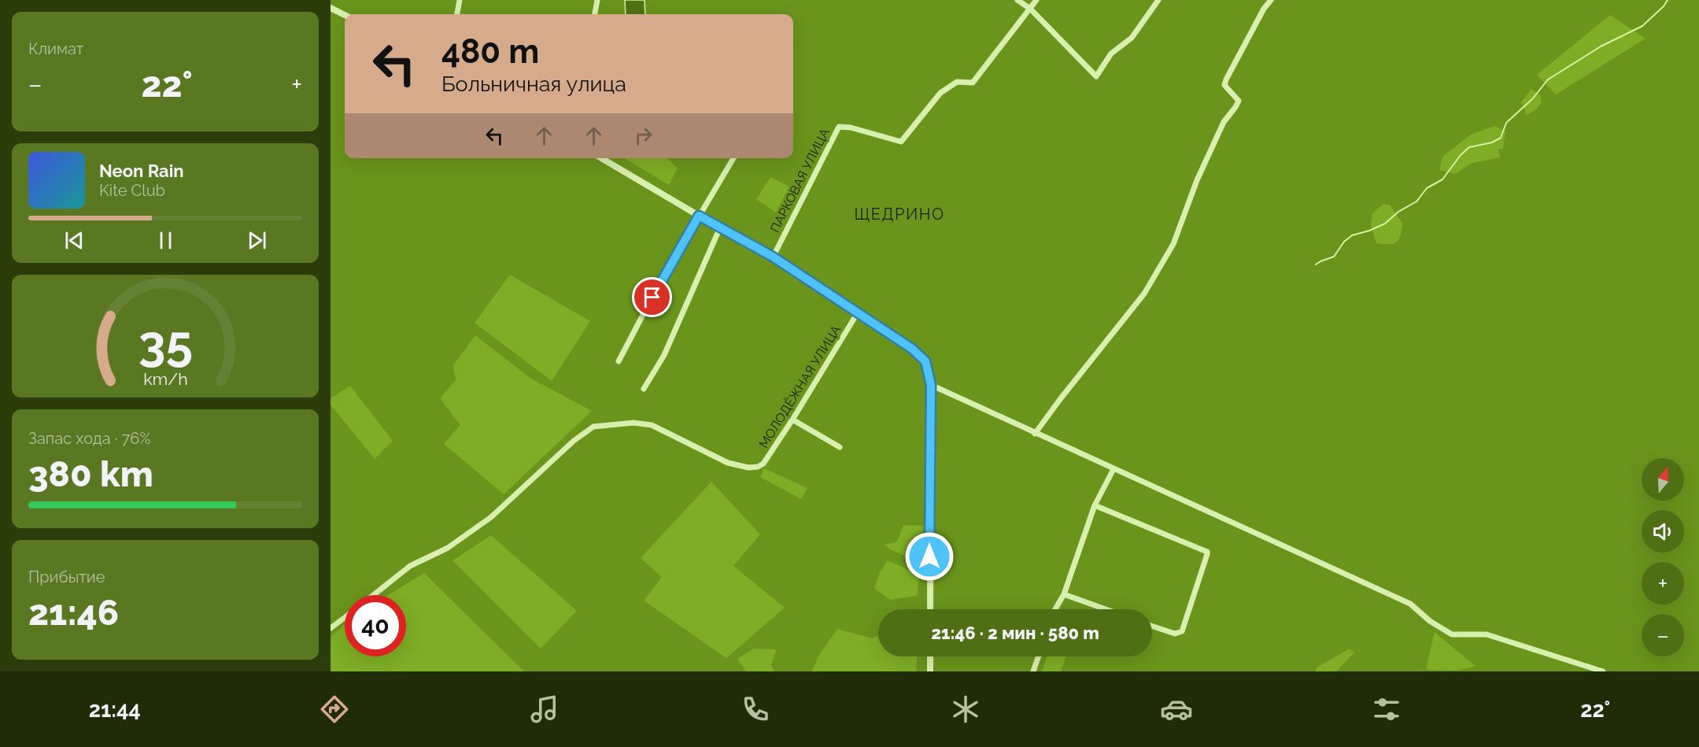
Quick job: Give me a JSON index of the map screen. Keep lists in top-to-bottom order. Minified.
{"streets":{"street":["ПАРКОВАЯ УЛИЦА","МОЛОДЁЖНАЯ УЛИЦА"]},"districts":["ЩЕДРИНО"],"north":"top","page":{"tile":["Климат",["Запас хода · 76%","380 km"],["Прибытие","21:46"]],"turn":["480 m","Больничная улица"],"heat":["−","22°","+"],"song":["Neon Rain","Kite Club"],"map_buttons":["+","−"],"limit":"40","trip":"21:46 · 2 мин · 580 m","tabs":["21:44","22°"],"gauge":["35","km/h"]}}
